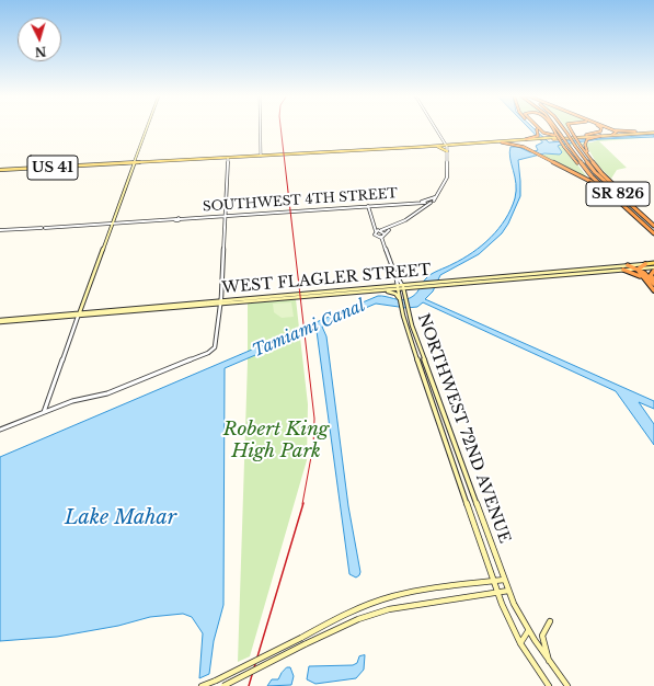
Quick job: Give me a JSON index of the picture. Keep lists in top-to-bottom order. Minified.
{"streets":{"highway":["US 41","SR 826"],"main road":["WEST FLAGLER STREET","NORTHWEST 72ND AVENUE"],"street":["SOUTHWEST 4TH STREET"]},"crossings":[["WEST FLAGLER STREET","NORTHWEST 72ND AVENUE"]],"water":["Tamiami Canal","Lake Mahar"],"parks":["Robert King High Park"],"north":"bottom"}
